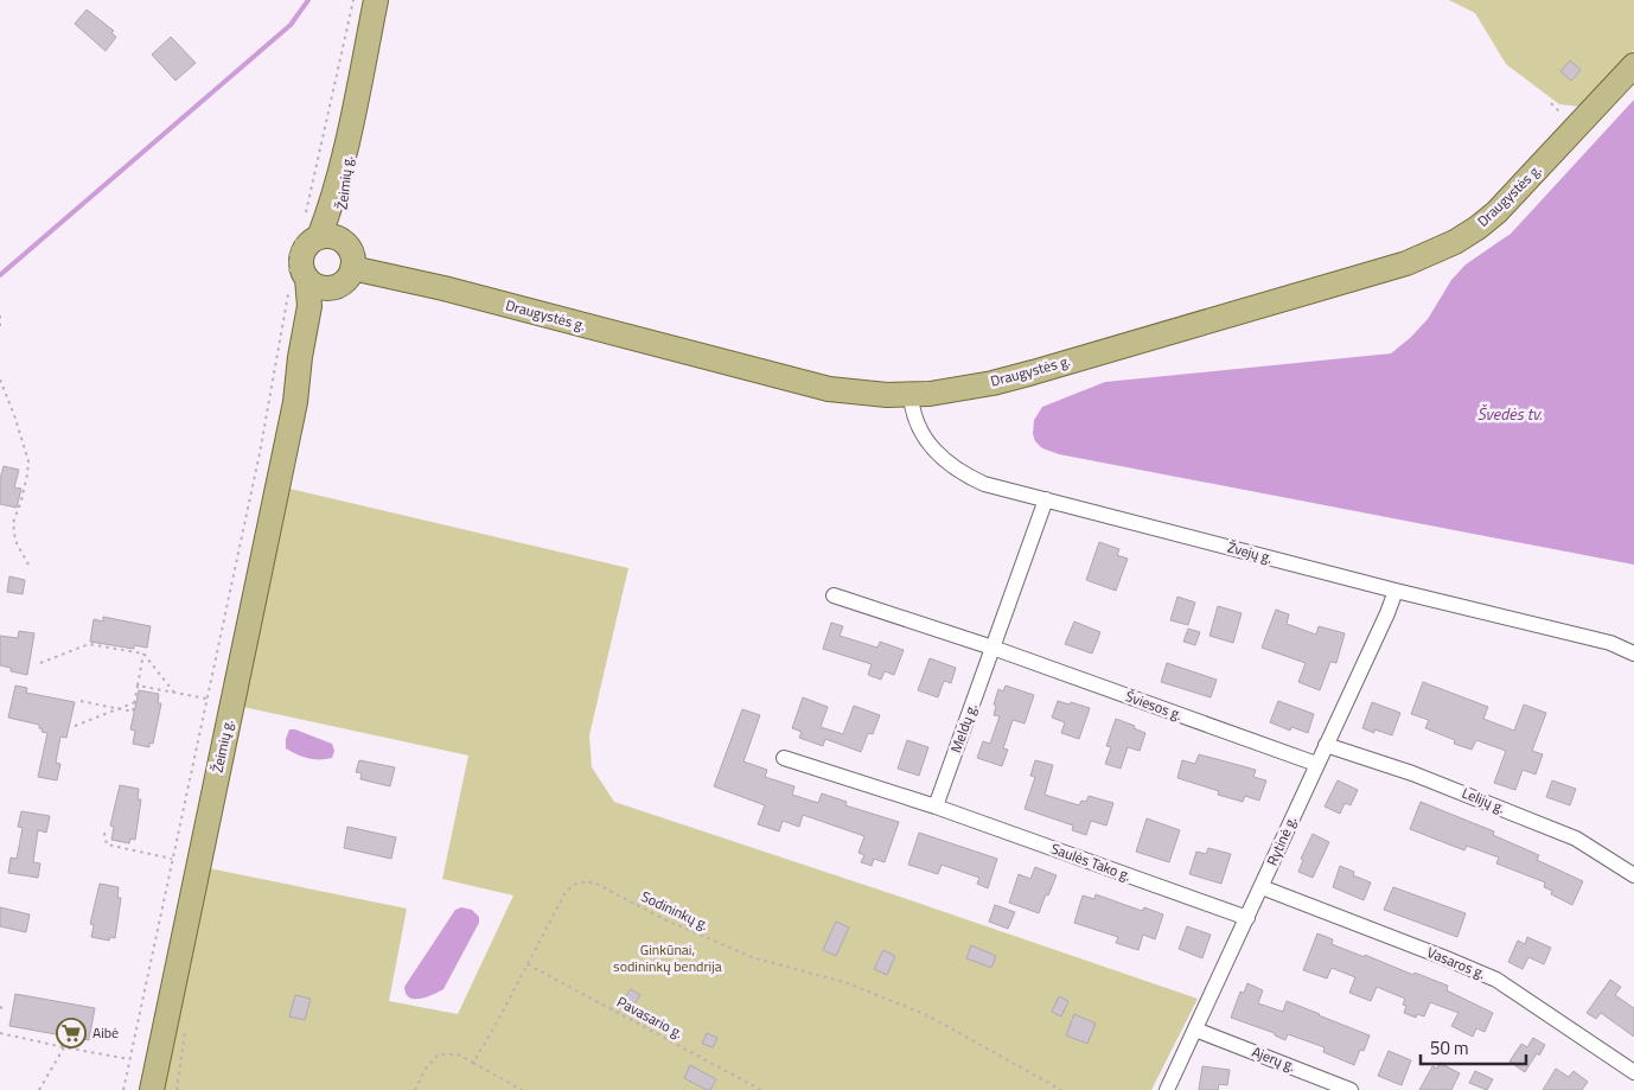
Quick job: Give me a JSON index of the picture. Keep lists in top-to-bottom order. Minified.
{"streets":{"main road":["Žeimių g.","Draugystės g."],"street":["Žvejų g.","Šviesos g.","Meldų g.","Lelijų g.","Rytinė g.","Saulės Tako g.","Vasaros g.","Ajerų g."],"path":["Sodininkų g.","Pavasario g."]},"crossings":[["Žeimių g.","Draugystės g."],["Draugystės g.","Žvejų g."],["Žvejų g.","Meldų g."],["Žvejų g.","Rytinė g."],["Šviesos g.","Meldų g."],["Šviesos g.","Rytinė g."],["Meldų g.","Saulės Tako g."],["Lelijų g.","Rytinė g."],["Rytinė g.","Saulės Tako g."],["Rytinė g.","Vasaros g."],["Rytinė g.","Ajerų g."],["Sodininkų g.","Pavasario g."]],"water":["Švedės tv."],"parks":["Ginkūnai, sodininkų bendrija"],"places":{"supermarket":["Aibė"]},"scale_bar":"50 m"}
